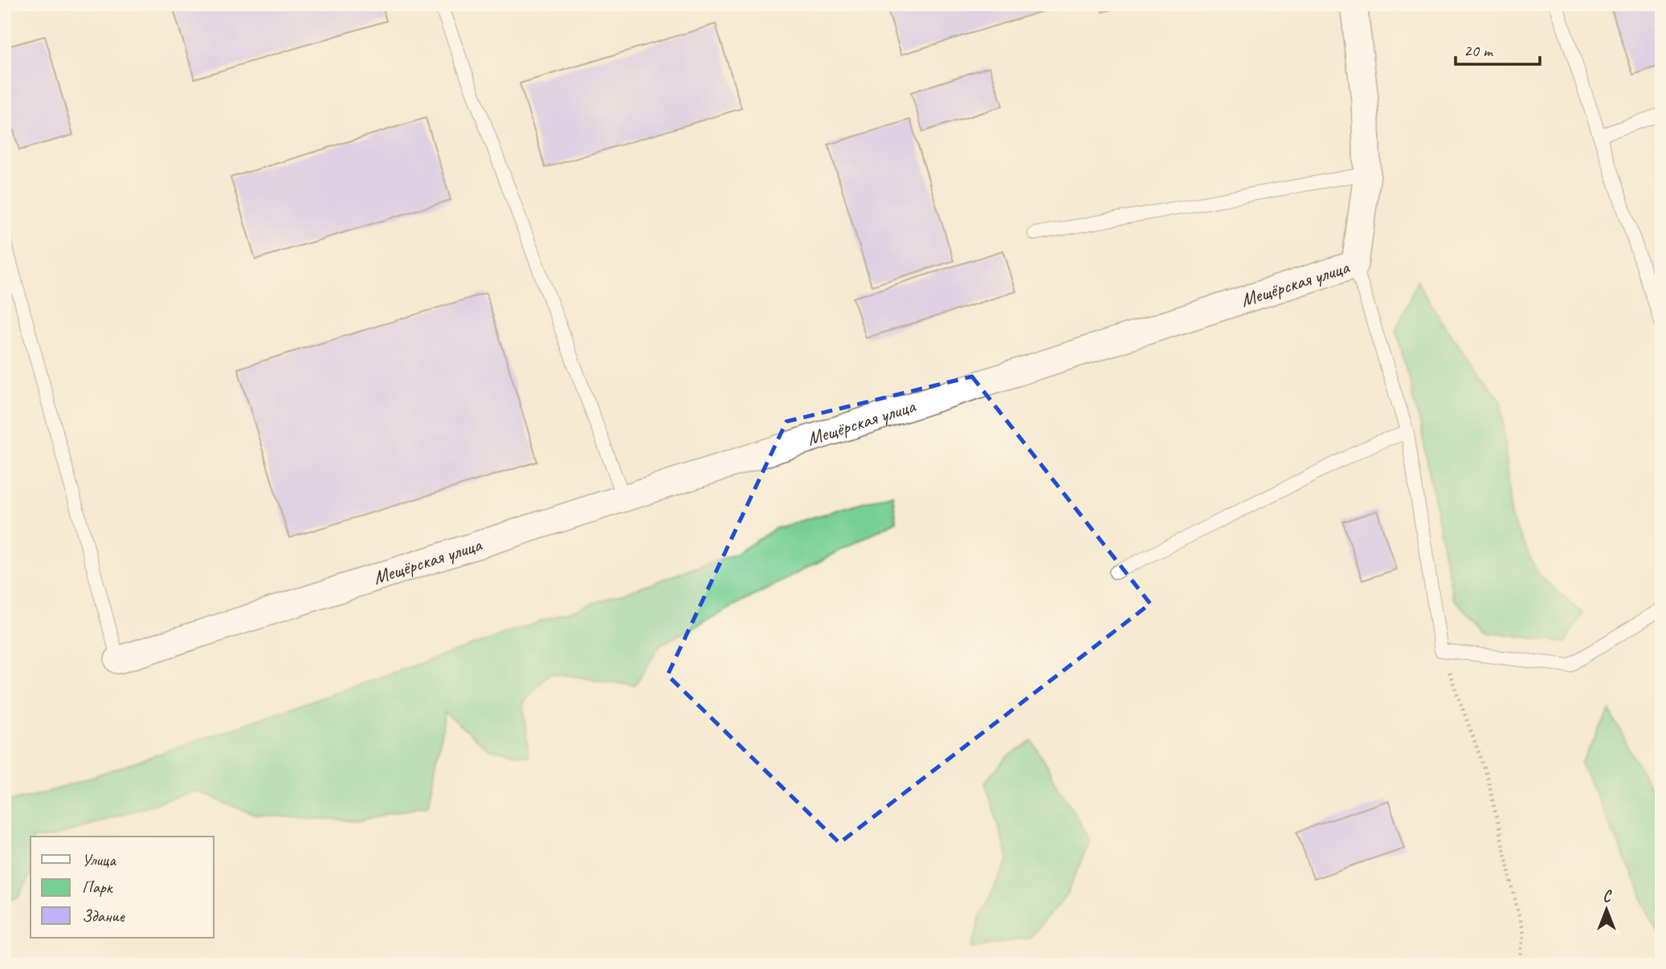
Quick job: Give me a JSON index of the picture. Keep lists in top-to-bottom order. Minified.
{"streets":{"street":["Мещёрская улица"]},"legend":["Улица","Парк","Здание"],"scale_bar":"20 m","north":"top"}
